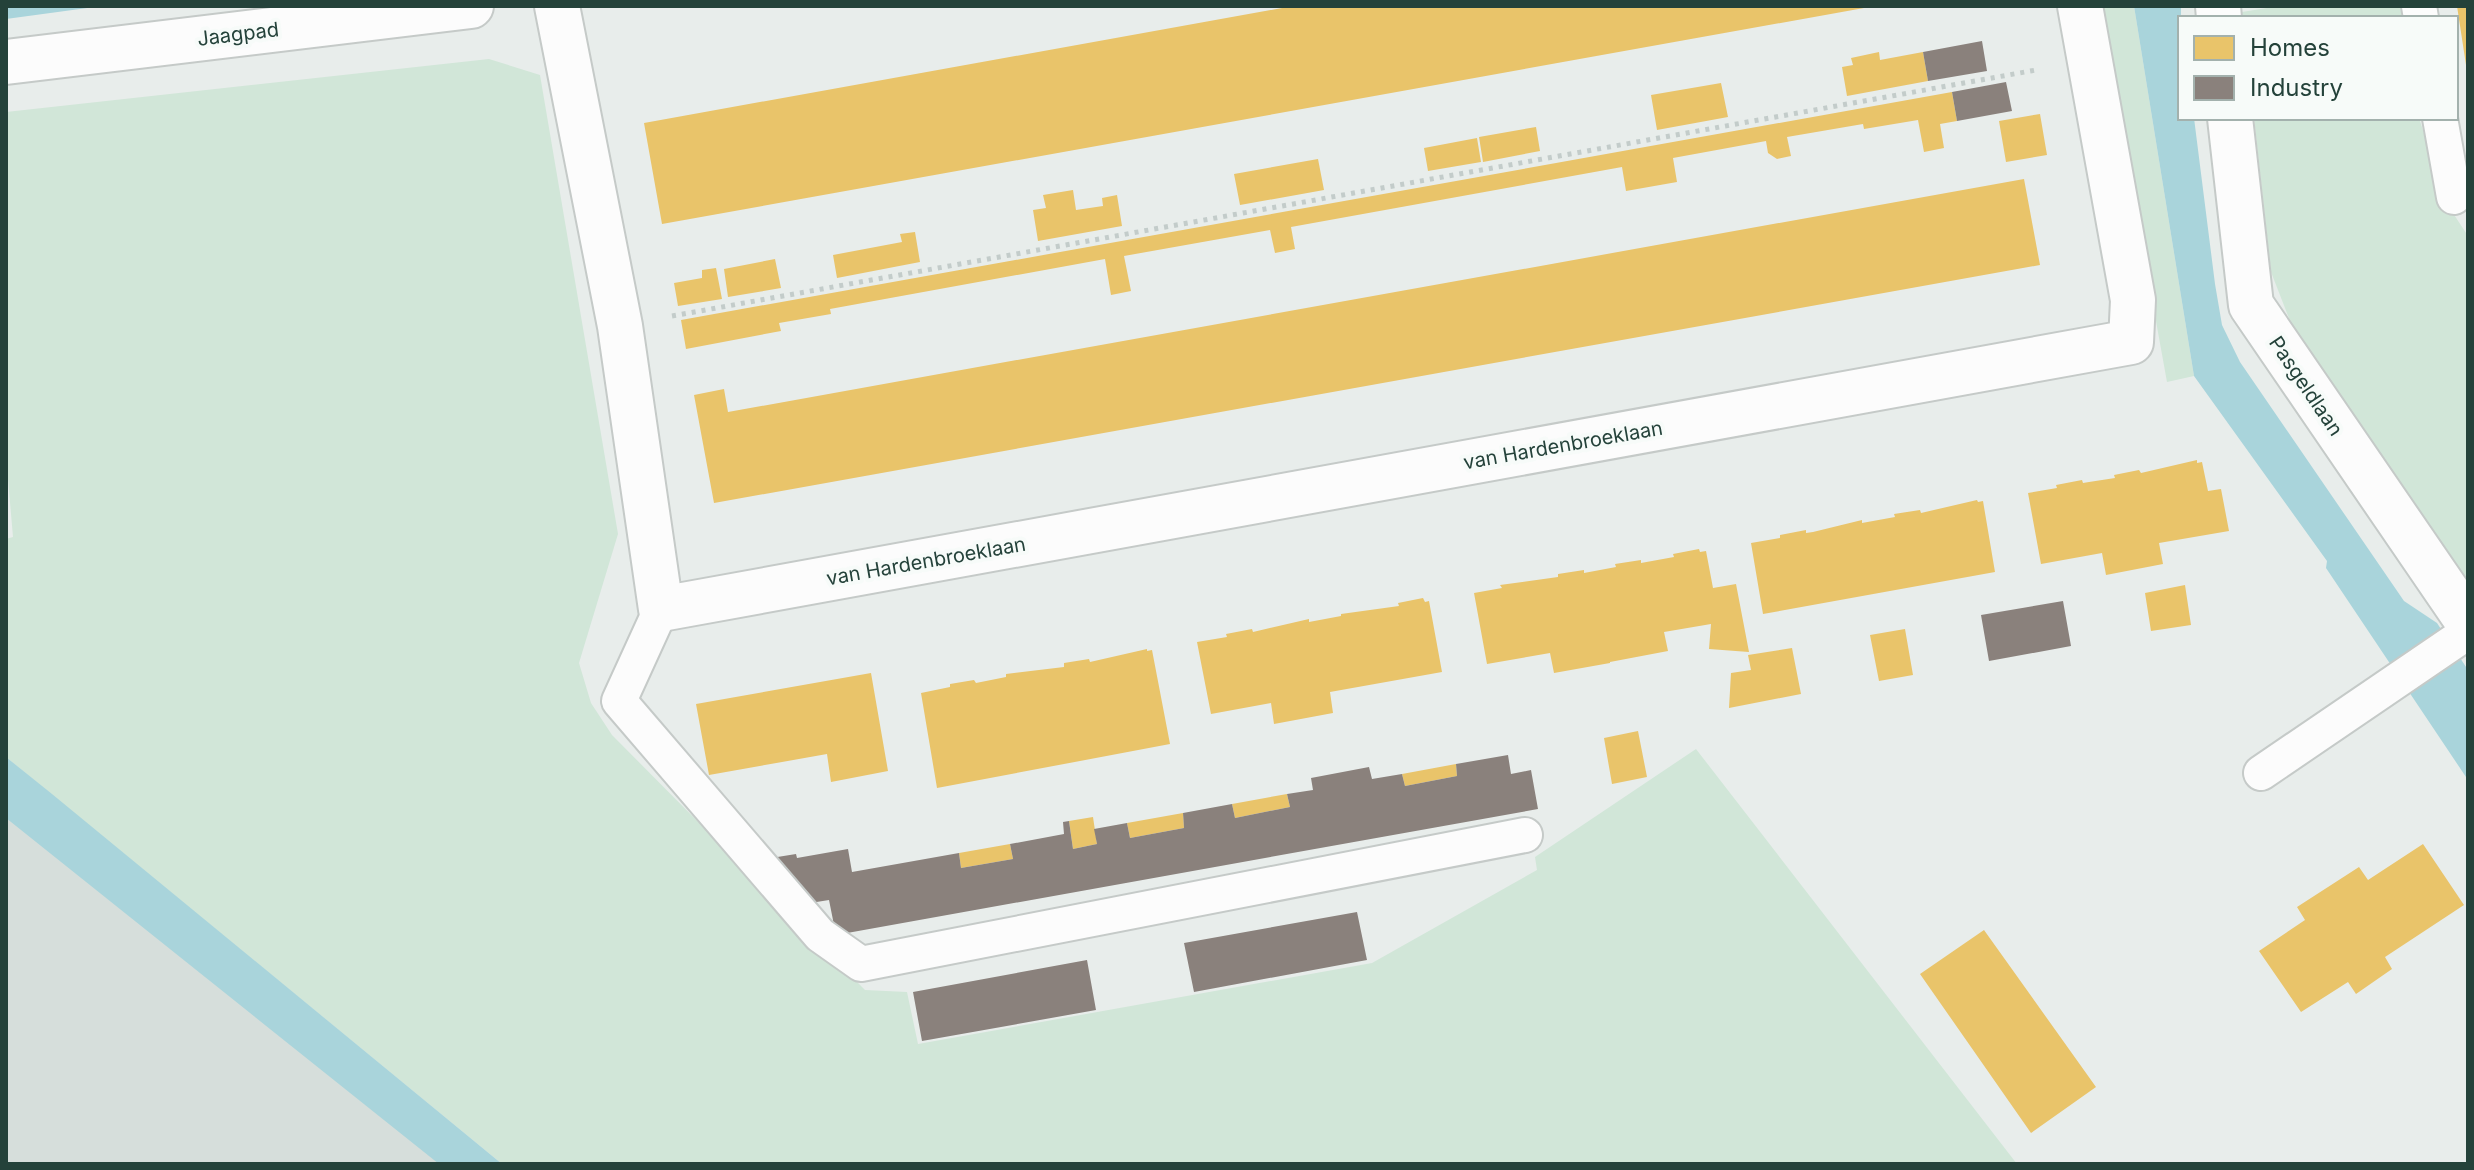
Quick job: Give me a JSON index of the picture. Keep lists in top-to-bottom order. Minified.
{"streets":{"street":["Jaagpad","Pasgeldlaan","van Hardenbroeklaan"]},"legend":["Homes","Industry"]}
